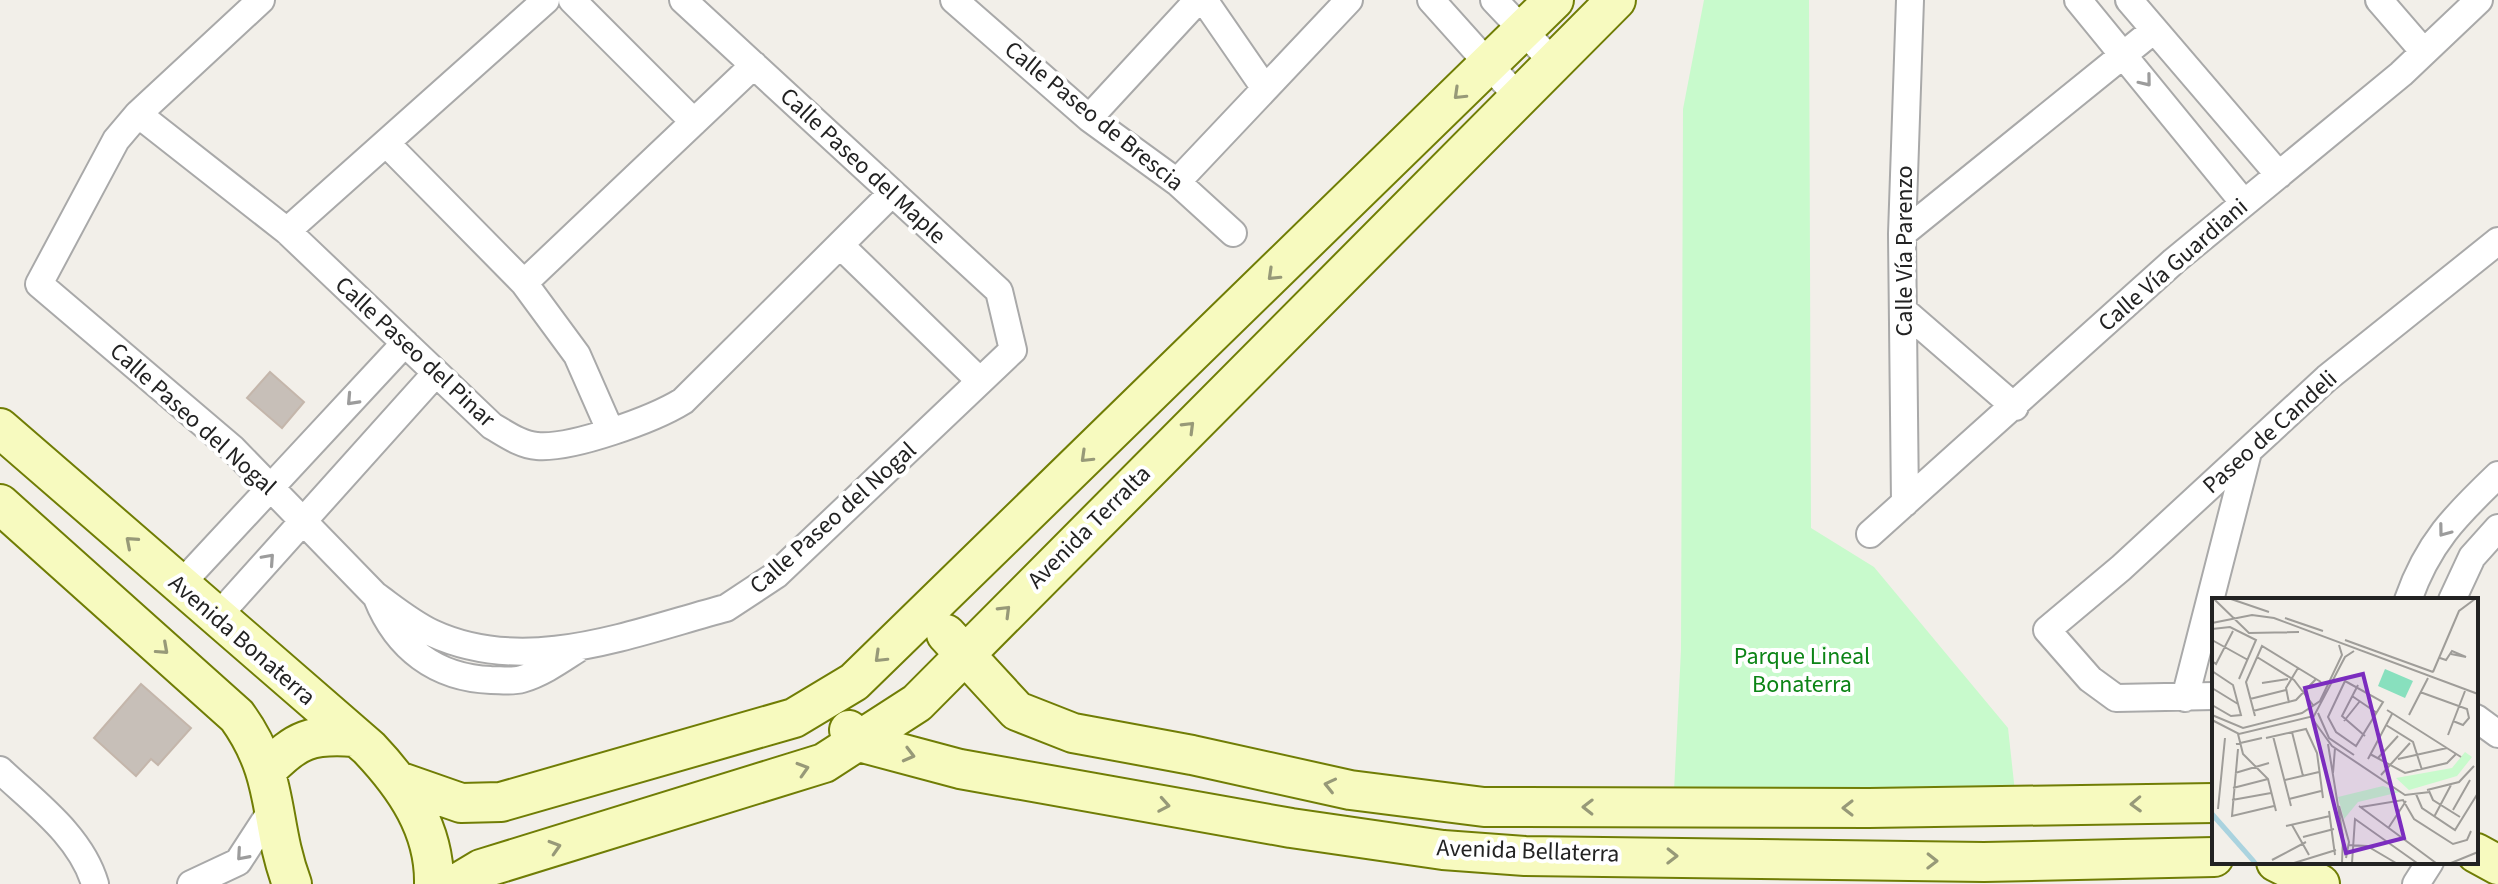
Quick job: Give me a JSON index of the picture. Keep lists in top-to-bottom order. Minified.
{"streets":{"street":["Calle Paseo de Brescia","Calle Paseo del Maple","Calle Vía Parenzo","Calle Vía Guardiani","Calle Paseo del Pinar","Calle Paseo del Nogal","Paseo de Candeli","Avenida Terralta","Avenida Bonaterra","Avenida Bellaterra"]},"crossings":[["Calle Paseo del Maple","Calle Paseo del Pinar"],["Calle Paseo del Maple","Calle Paseo del Nogal"],["Calle Vía Parenzo","Calle Vía Guardiani"],["Calle Paseo del Pinar","Calle Paseo del Nogal"],["Avenida Terralta","Avenida Bellaterra"]],"parks":["Parque Lineal Bonaterra"]}
